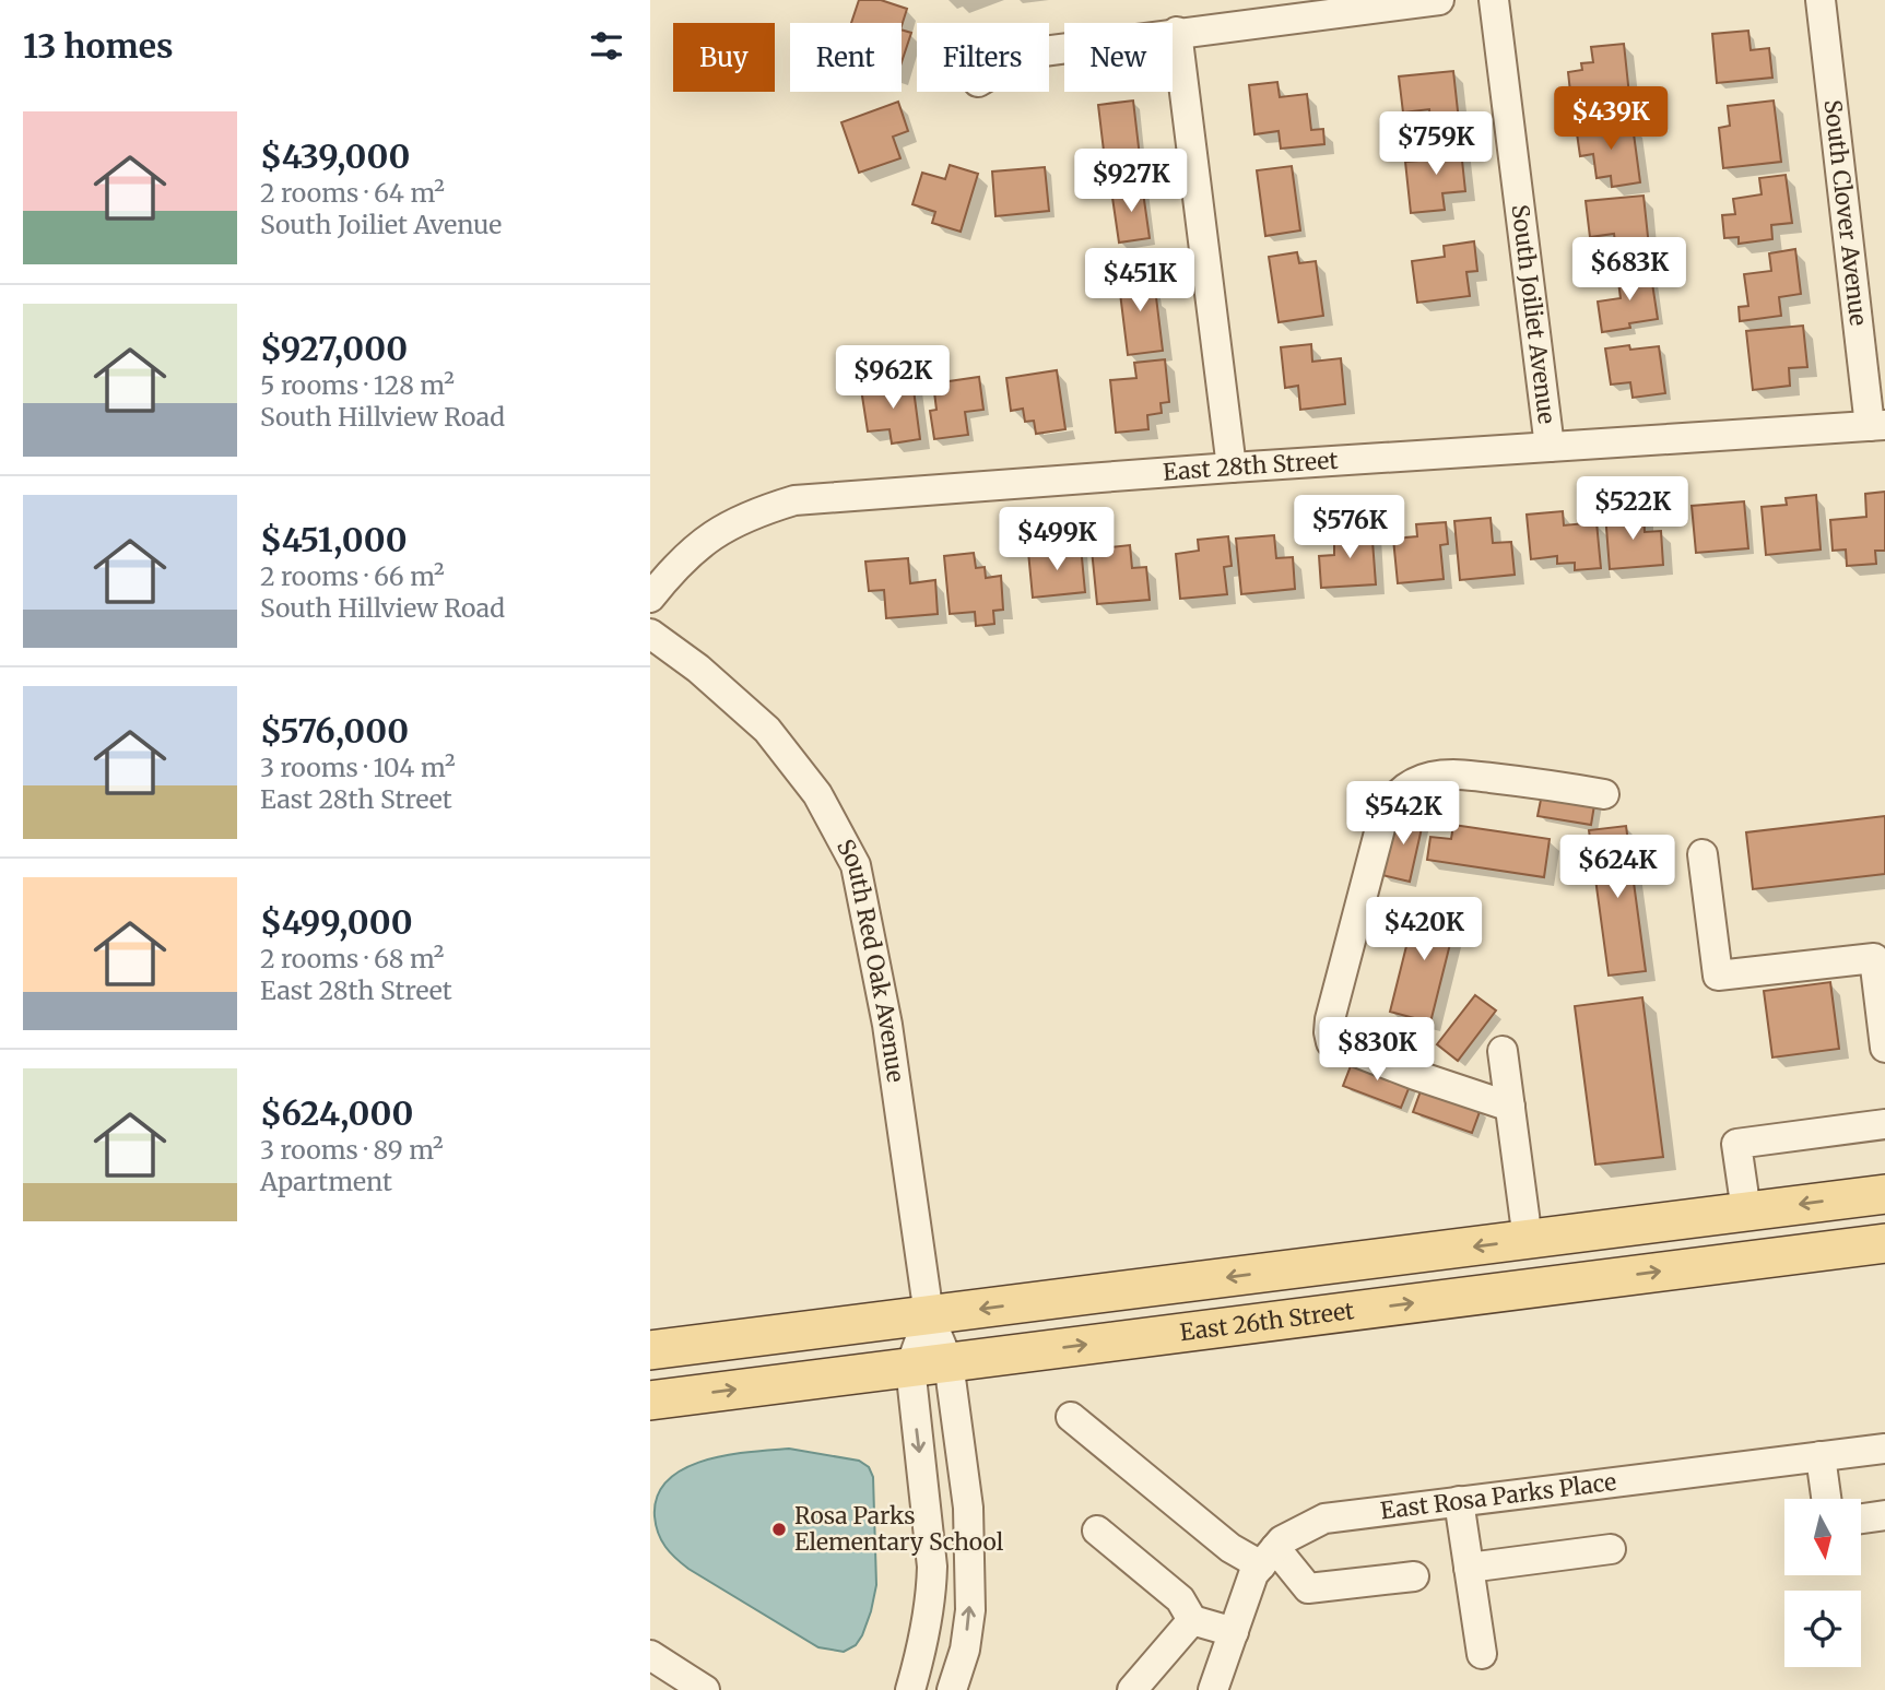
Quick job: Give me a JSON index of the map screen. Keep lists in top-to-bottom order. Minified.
{"streets":{"main road":["East 26th Street"],"street":["South Clover Avenue","South Joiliet Avenue","East 28th Street","South Red Oak Avenue","East Rosa Parks Place"]},"crossings":[["South Clover Avenue","East 28th Street"],["South Joiliet Avenue","East 28th Street"],["South Red Oak Avenue","East 26th Street"]],"places":["Rosa Parks Elementary School"],"north":"bottom","page":{"heading":"13 homes","chip":["Buy","Rent","Filters","New"],"price":["$439K","$759K","$927K","$683K","$451K","$962K","$522K","$576K","$499K","$542K","$624K","$420K","$830K"],"list":[{"name":"$439,000","note":"2 rooms · 64 m² · South Joiliet Avenue"},{"name":"$927,000","note":"5 rooms · 128 m² · South Hillview Road"},{"name":"$451,000","note":"2 rooms · 66 m² · South Hillview Road"},{"name":"$576,000","note":"3 rooms · 104 m² · East 28th Street"},{"name":"$499,000","note":"2 rooms · 68 m² · East 28th Street"},{"name":"$624,000","note":"3 rooms · 89 m² · Apartment"}]}}
